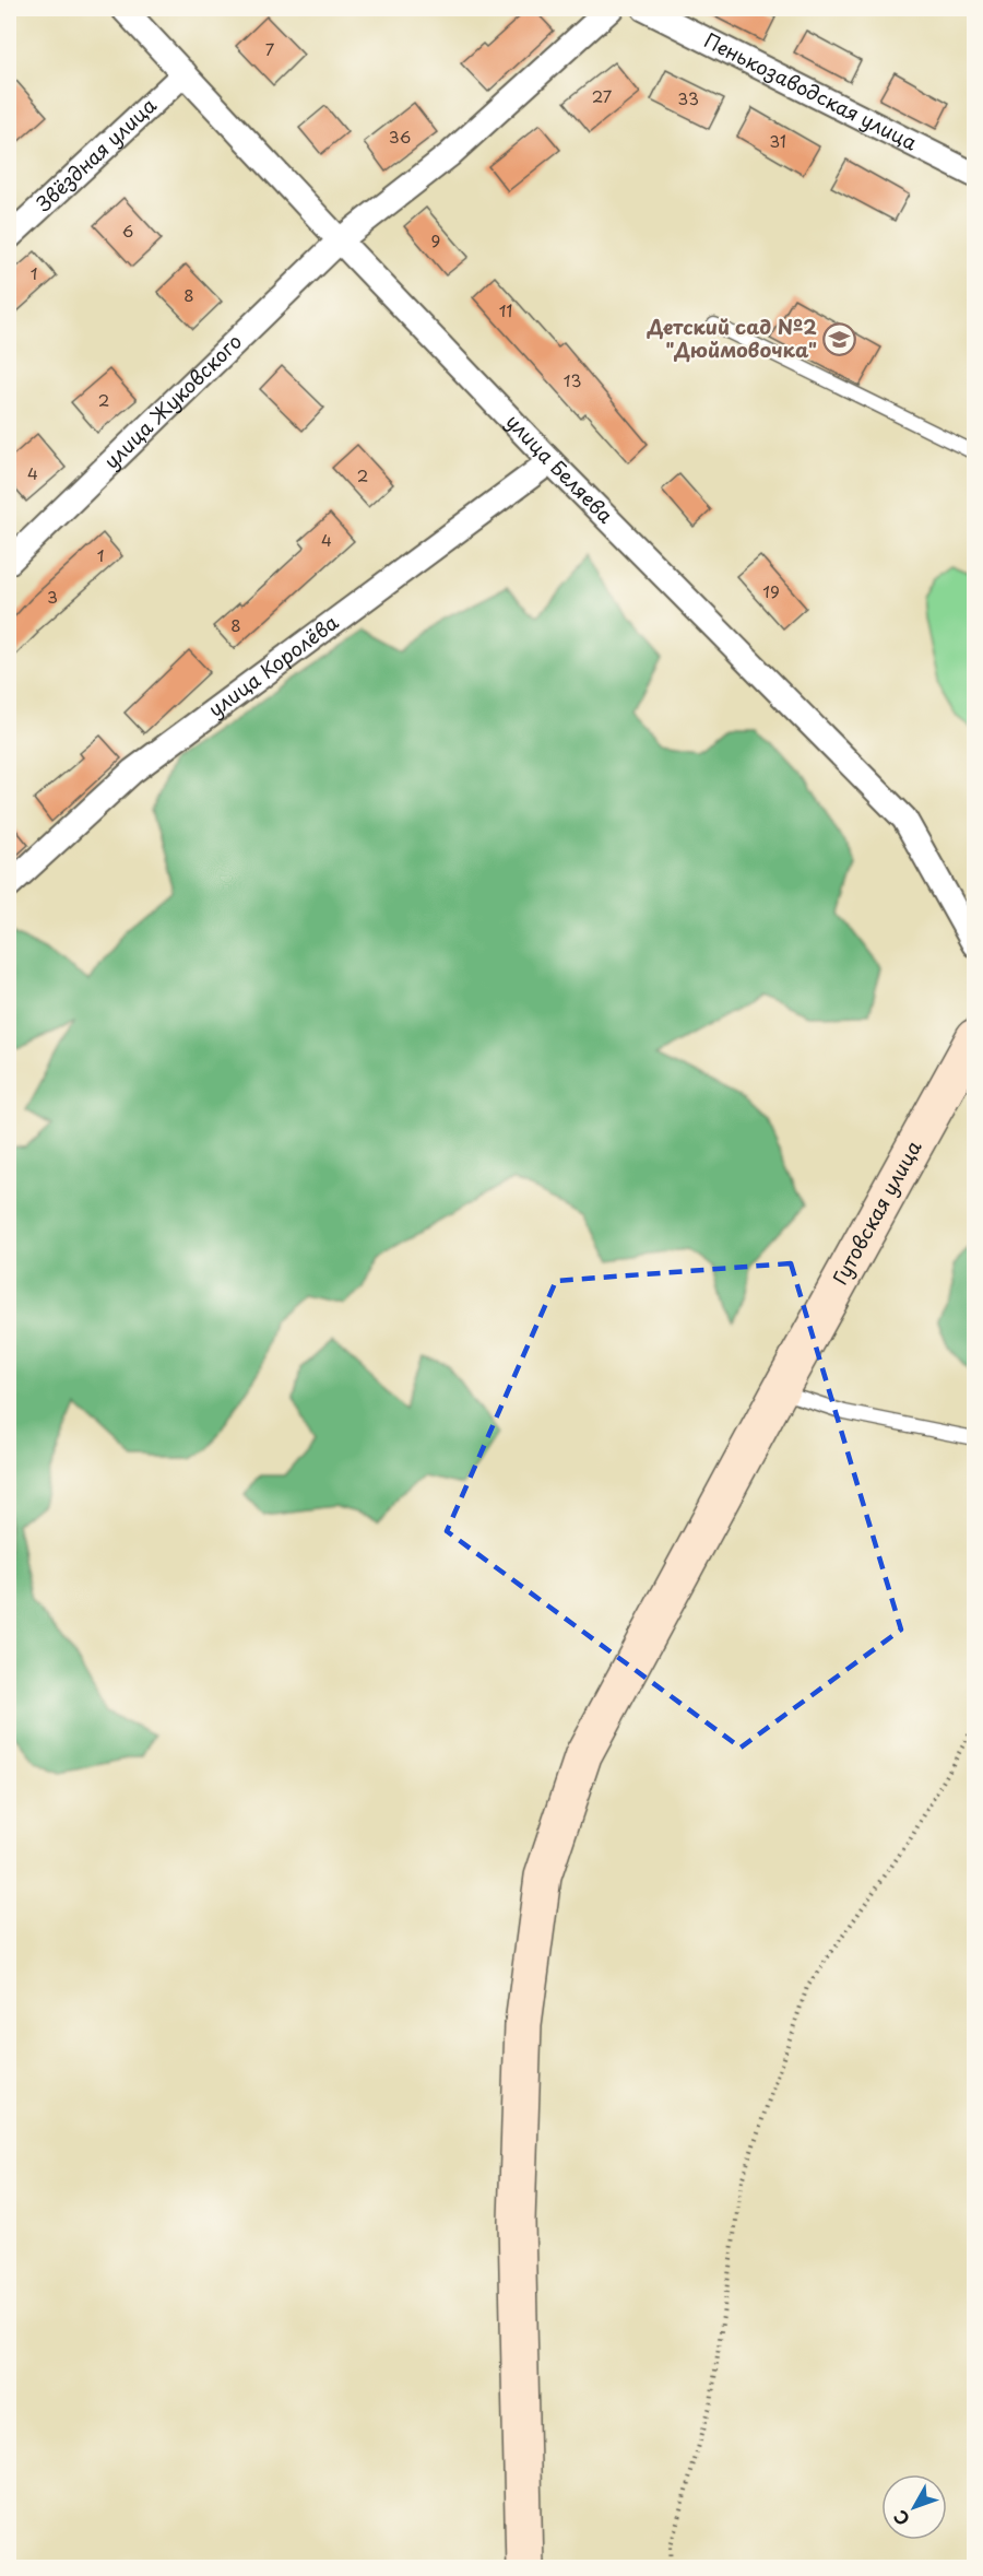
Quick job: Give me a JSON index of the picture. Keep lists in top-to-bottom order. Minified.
{"streets":{"street":["Пенькозаводская улица","Звёздная улица","улица Жуковского","улица Беляева","улица Королёва","Гутовская улица"]},"crossings":[["Звёздная улица","улица Беляева"],["улица Жуковского","улица Беляева"],["улица Беляева","улица Королёва"]],"places":{"school or university":["Детский сад №2 \"Дюймовочка\""]},"house_numbers":["7","27","33","36","31","6","9","1","8","11","13","2","4","2","4","1","19","3","8"],"north":"bottom left"}
